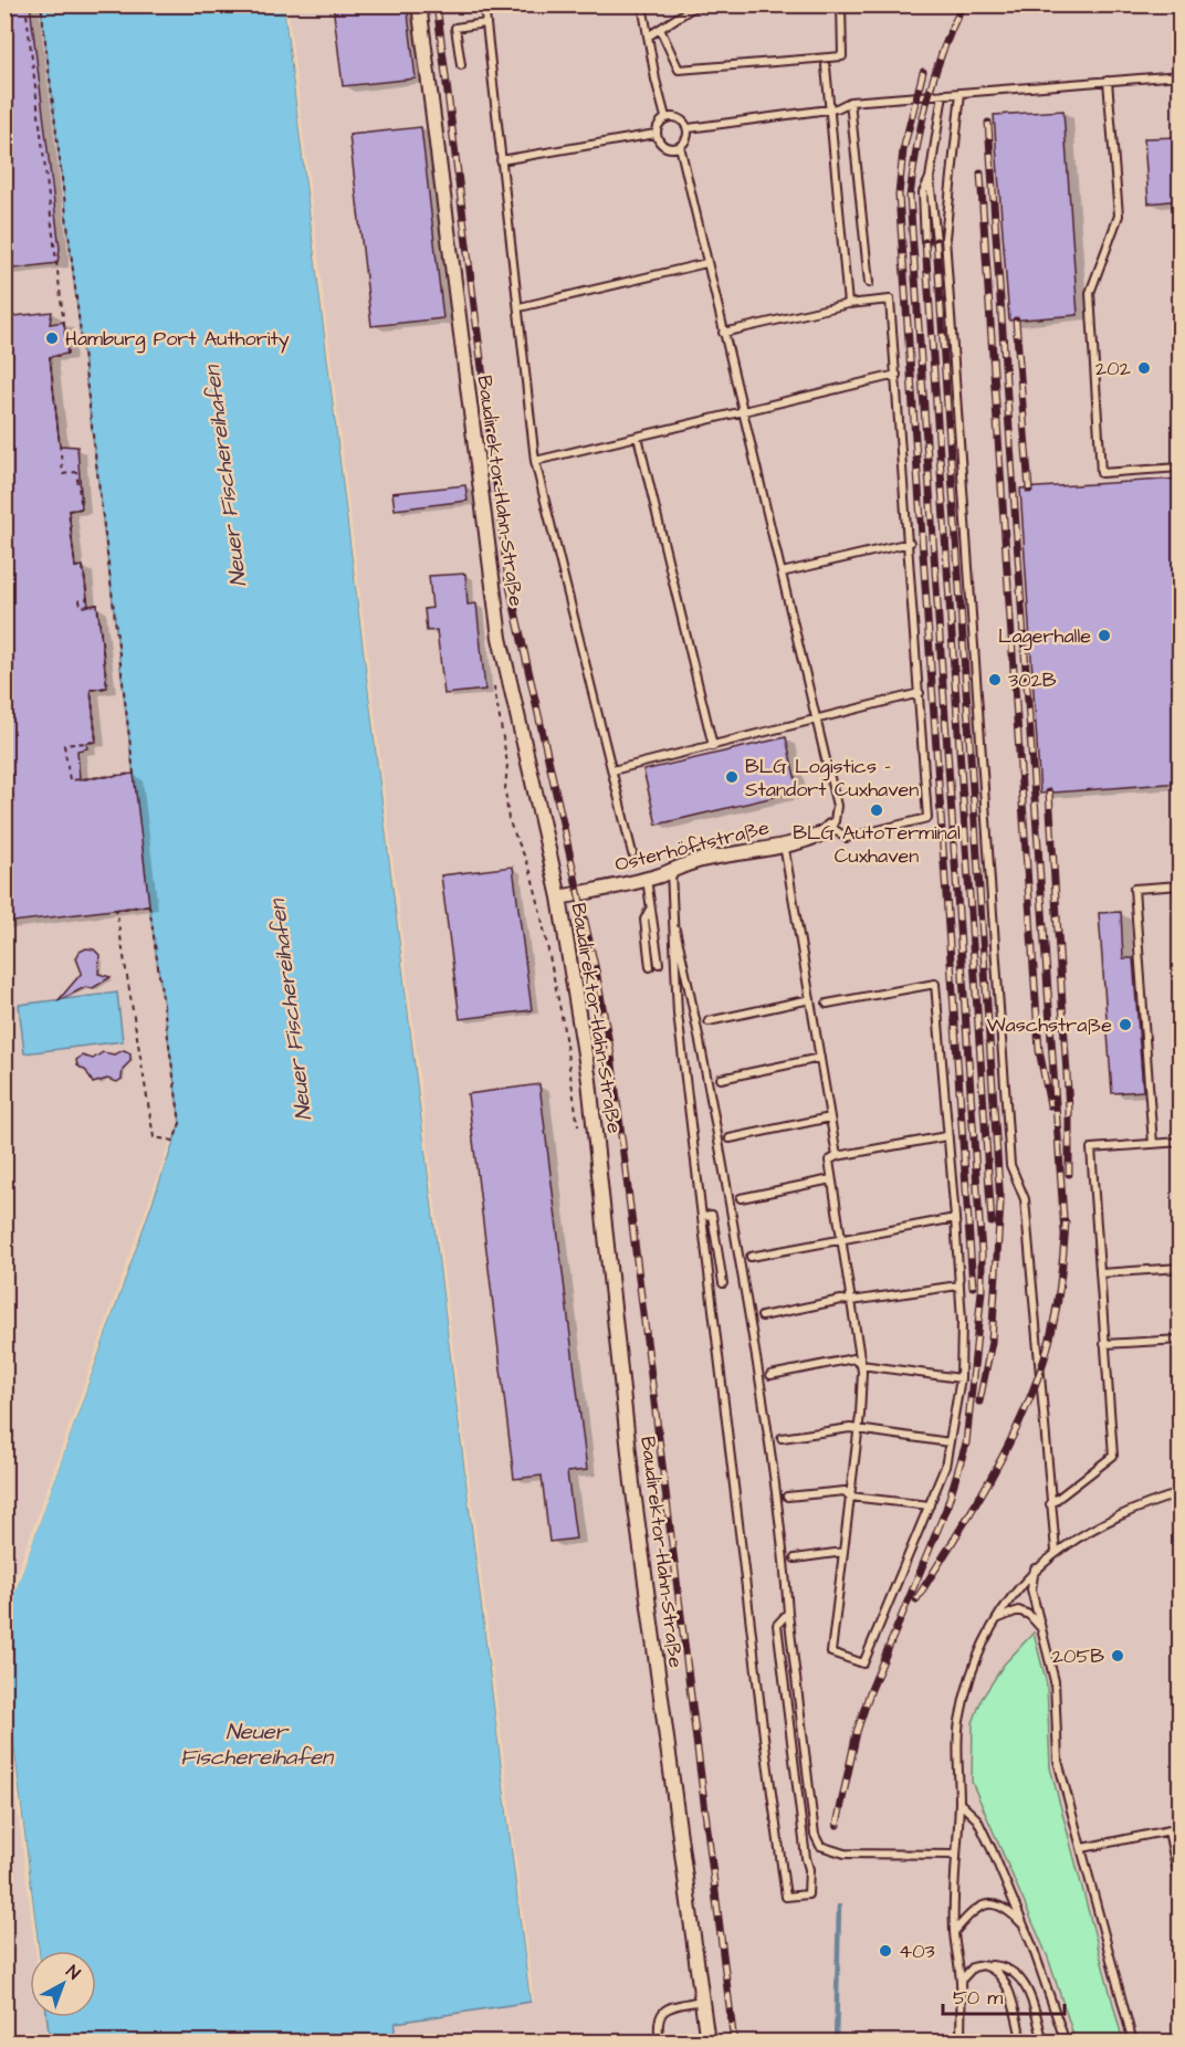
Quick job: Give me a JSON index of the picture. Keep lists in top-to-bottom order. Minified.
{"streets":{"street":["Baudirektor-Hahn-Straße","Osterhöftstraße"]},"crossings":[["Baudirektor-Hahn-Straße","Osterhöftstraße"]],"water":["Neuer Fischereihafen"],"places":["Hamburg Port Authority","202","Lagerhalle","302B","BLG Logistics - Standort Cuxhaven","BLG AutoTerminal Cuxhaven","Waschstraße","205B","403"],"scale_bar":"50 m","north":"top right"}
